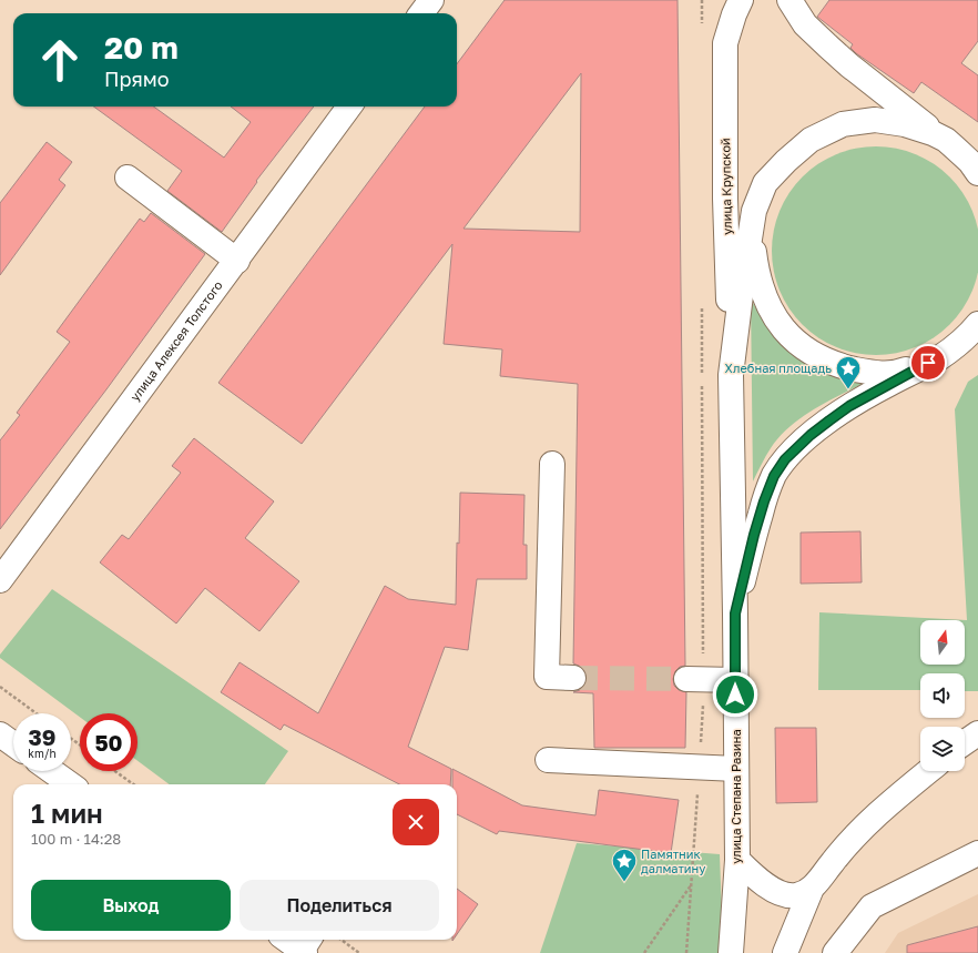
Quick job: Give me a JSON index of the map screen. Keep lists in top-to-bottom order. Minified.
{"streets":{"main road":["улица Крупской","улица Алексея Толстого","улица Степана Разина"]},"places":{"place":["Хлебная площадь","Памятник далматину"]},"north":"top","page":{"turn":["20 m","Прямо"],"speed":"39 km/h","limit":"50","heading":["1 мин","100 m · 14:28"],"buttons":["Выход","Поделиться"]}}
